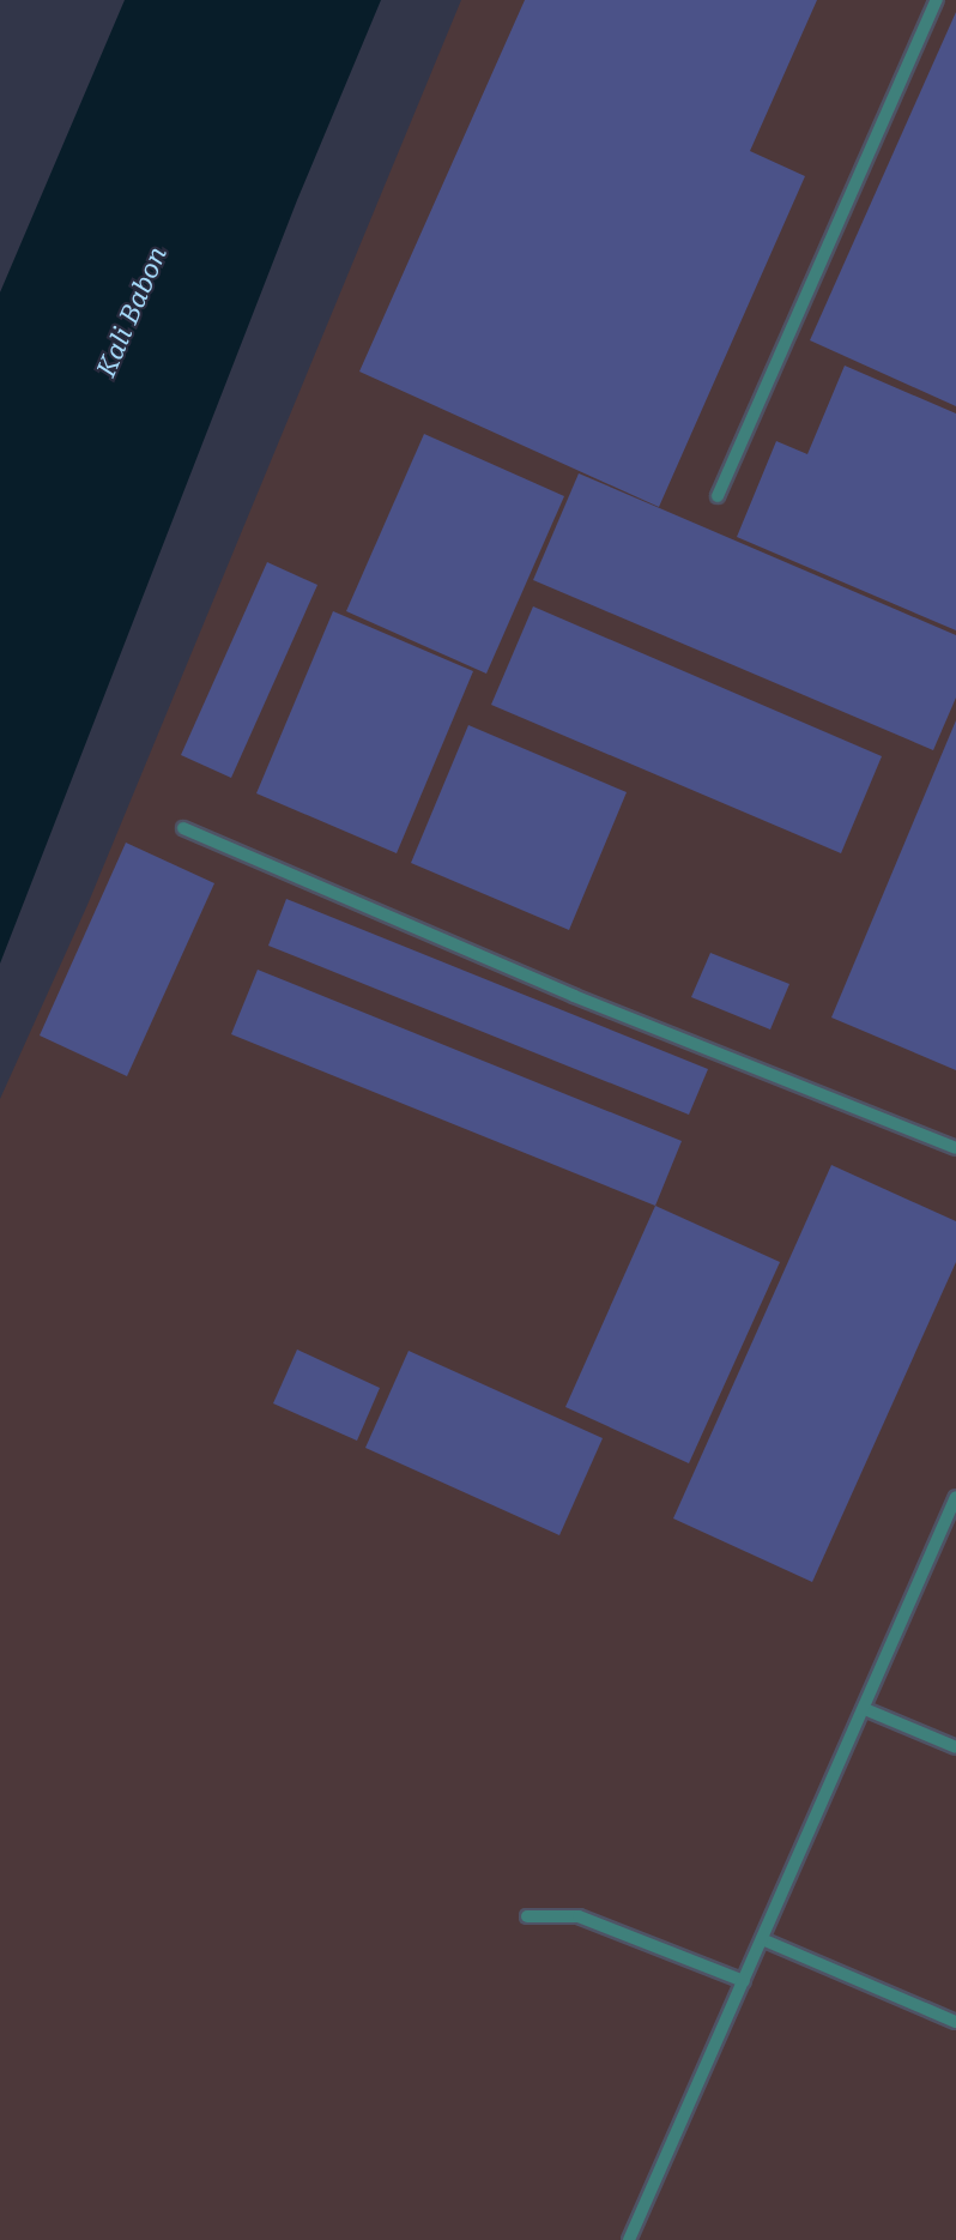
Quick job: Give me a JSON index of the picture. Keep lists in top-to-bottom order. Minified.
{"water":["Kali Babon"]}
